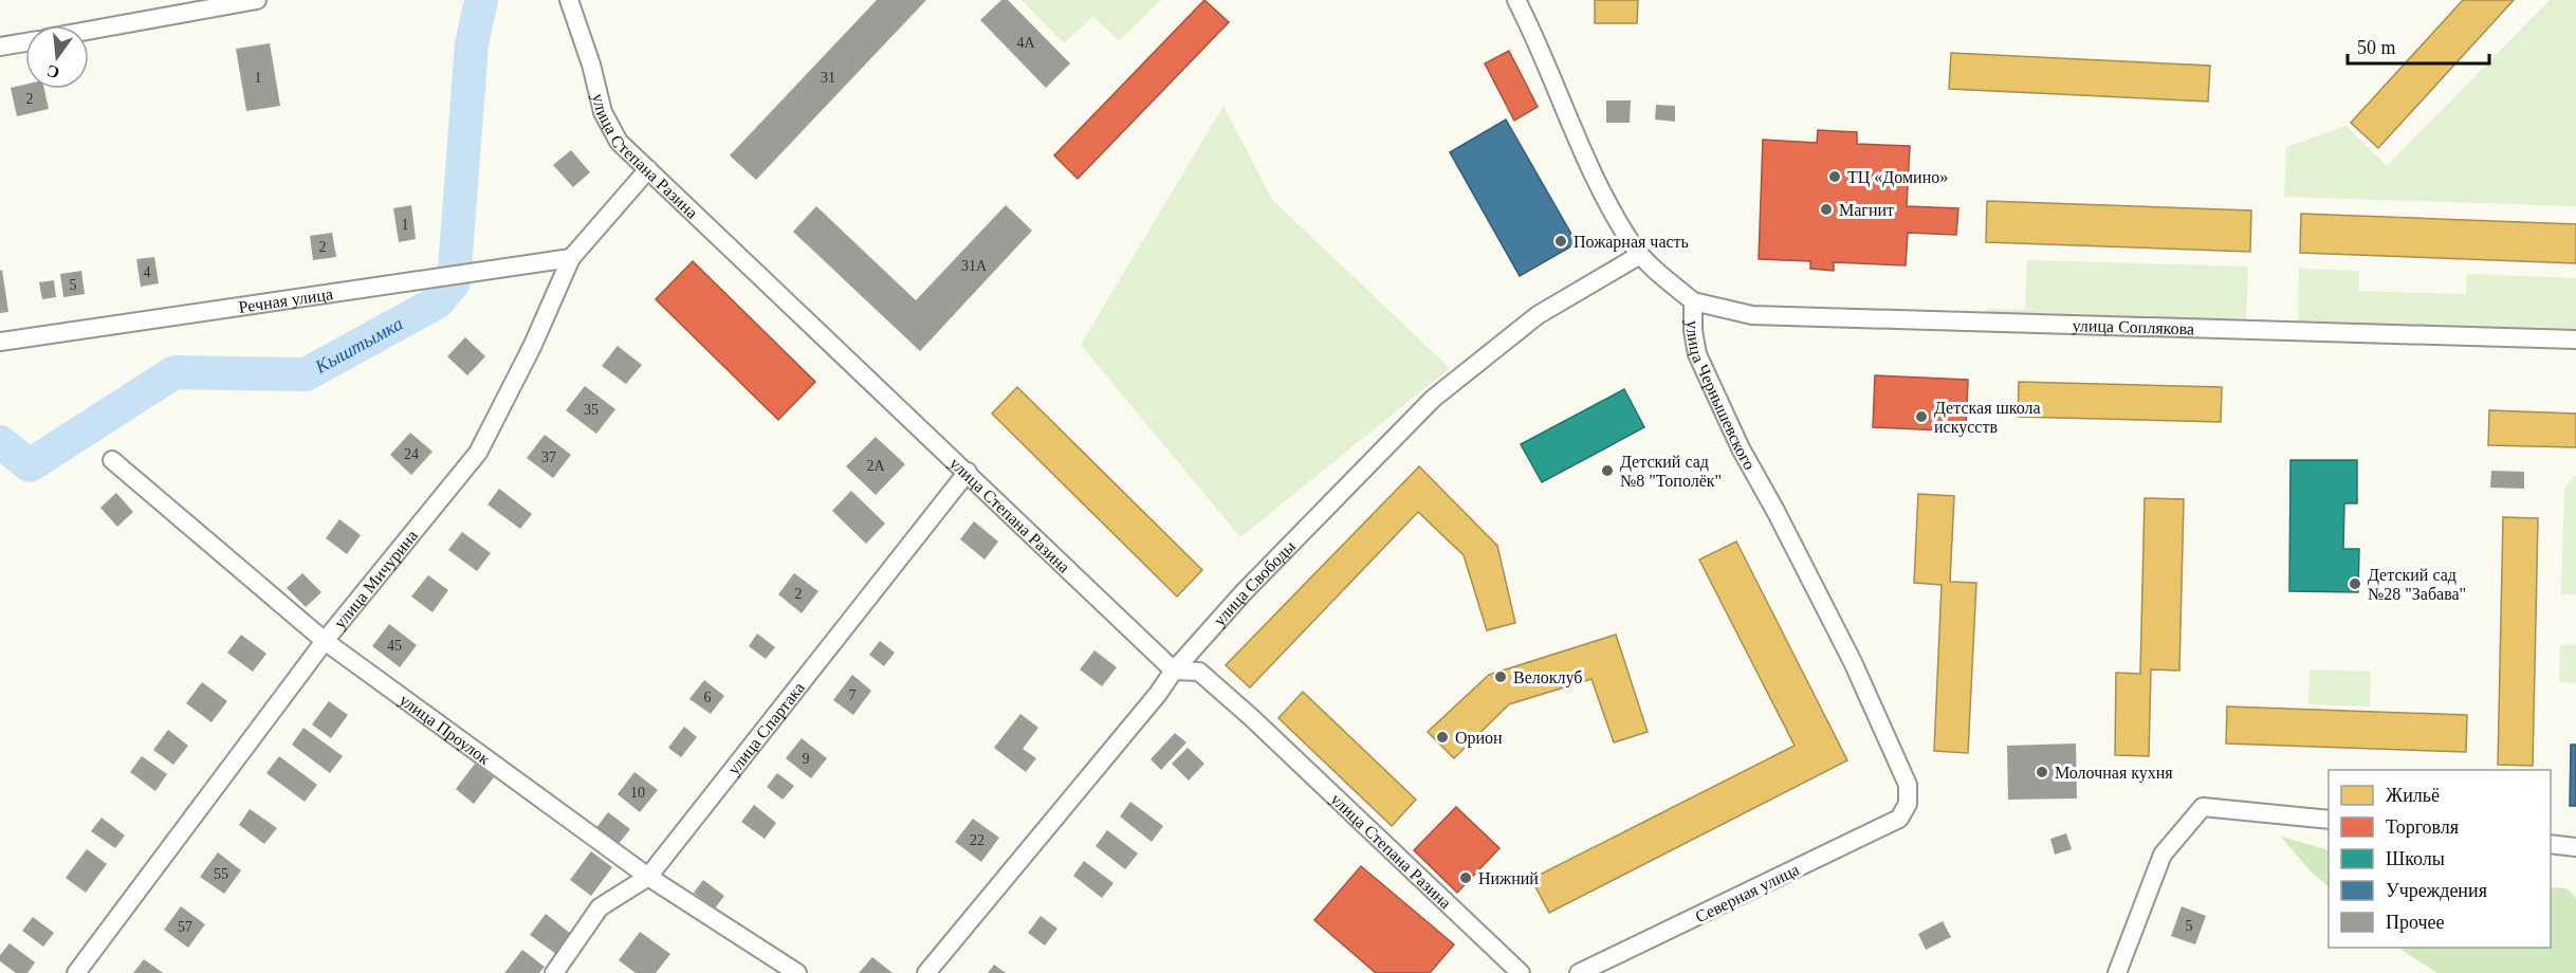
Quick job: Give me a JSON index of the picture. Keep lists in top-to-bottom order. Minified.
{"streets":{"street":["улица Степана Разина","Речная улица","улица Соплякова","улица Чернышевского","улица Мичурина","улица Свободы","улица Спартака","улица Проулок","Северная улица"]},"crossings":[["улица Степана Разина","улица Мичурина"],["улица Степана Разина","улица Свободы"],["улица Степана Разина","улица Спартака"],["Речная улица","улица Мичурина"],["улица Соплякова","улица Чернышевского"],["улица Чернышевского","улица Свободы"],["улица Чернышевского","Северная улица"],["улица Мичурина","улица Проулок"],["улица Спартака","улица Проулок"]],"water":["Кыштымка"],"places":["ТЦ «Домино»","Магнит","Пожарная часть","Детская школа искусств","Детский сад №8 \"Тополёк\"","Детский сад №28 \"Забава\"","Велоклуб","Орион","Молочная кухня","Нижний"],"house_numbers":["4А","1","31","2","1","2","31А","4","5","35","24","37","2А","2","45","7","6","9","10","22","55","5","57"],"legend":["Жильё","Торговля","Школы","Учреждения","Прочее"],"scale_bar":"50 m","north":"bottom"}
